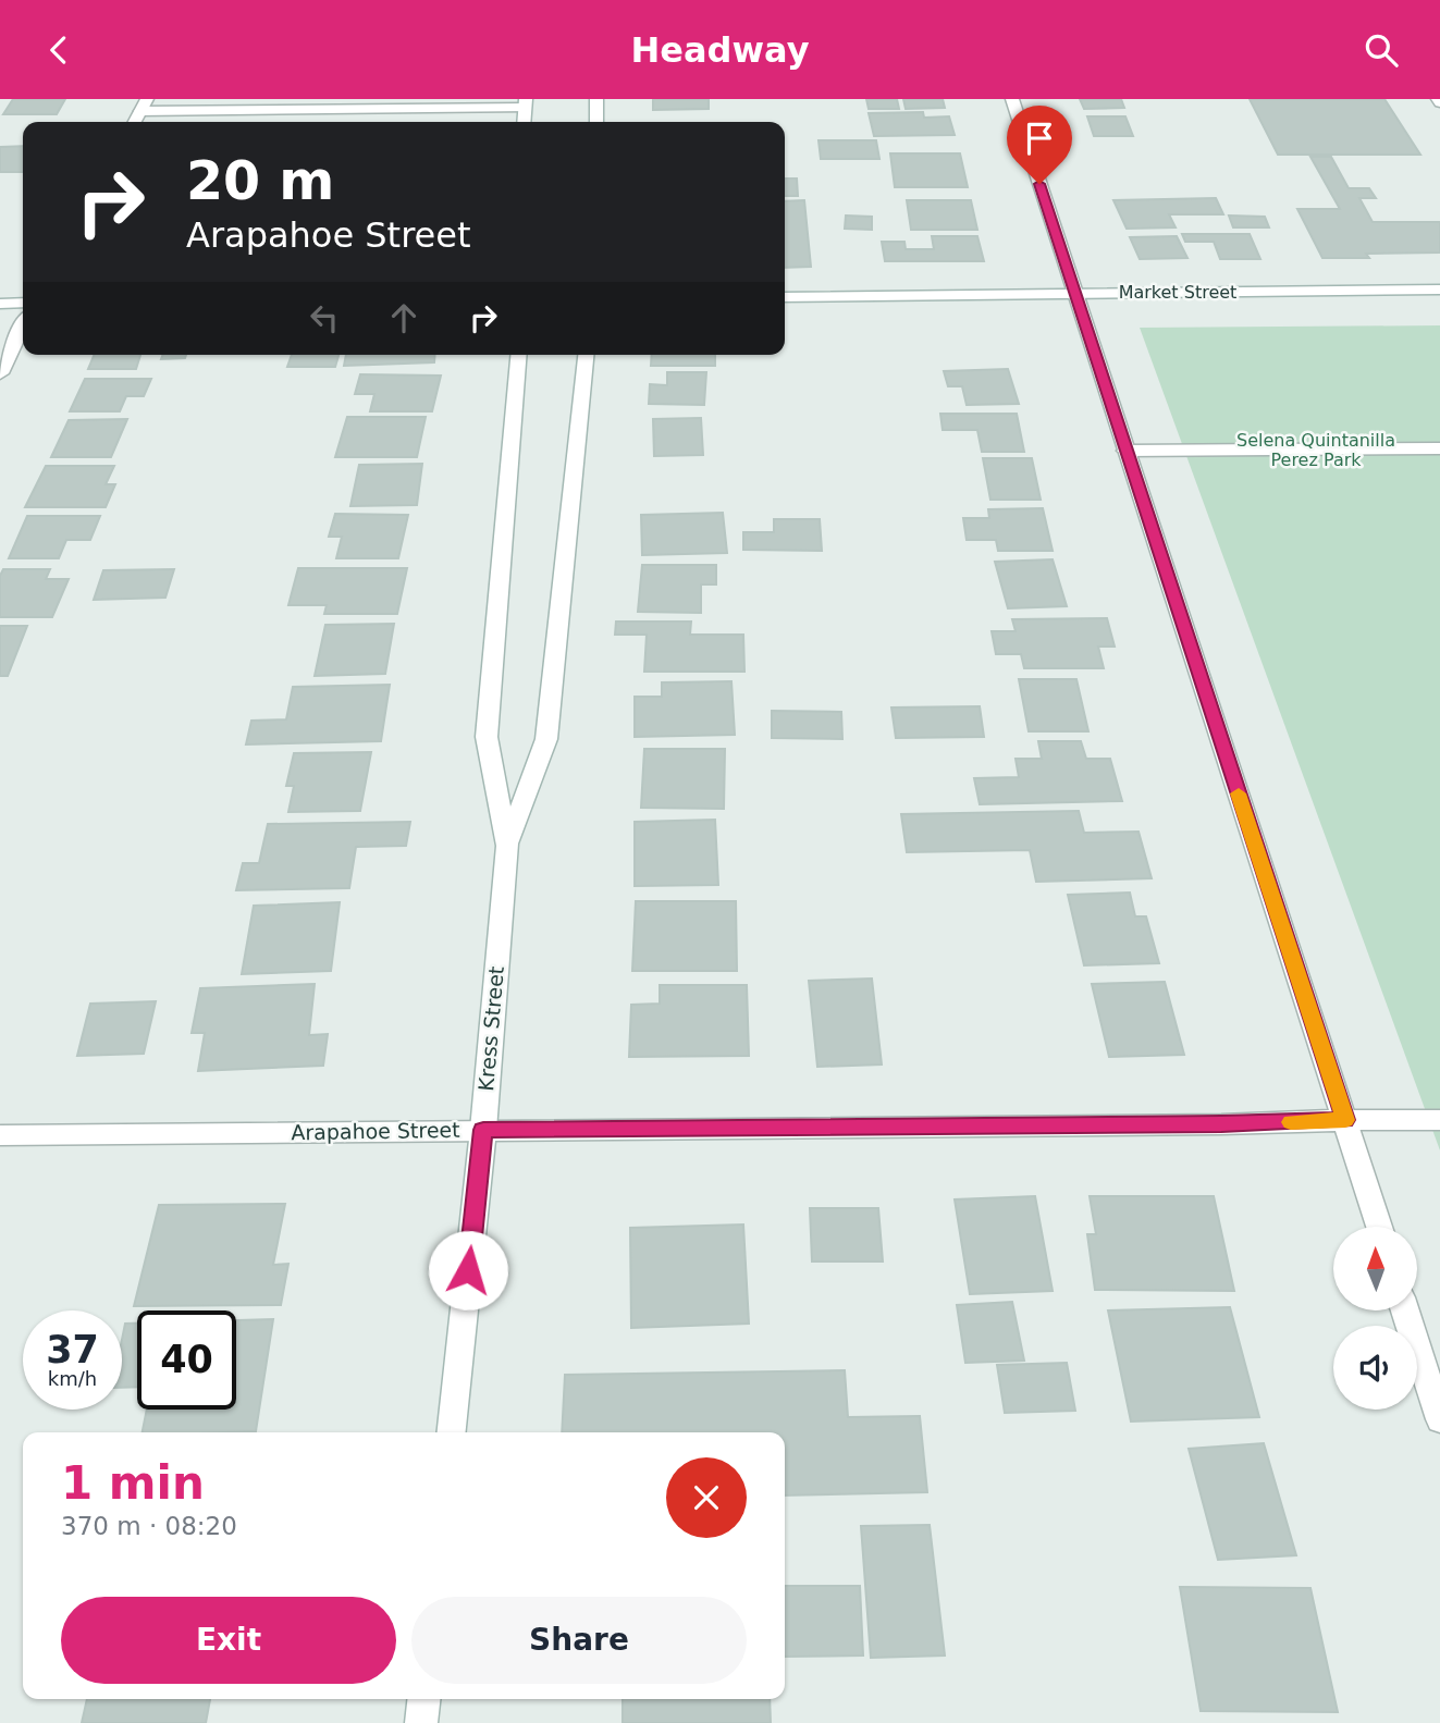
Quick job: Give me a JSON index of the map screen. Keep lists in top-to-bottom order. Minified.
{"streets":{"street":["Market Street","Kress Street","Arapahoe Street"]},"crossings":[["Kress Street","Arapahoe Street"]],"parks":["Selena Quintanilla Perez Park"],"north":"top","page":{"header":"Headway","turn":["20 m","Arapahoe Street"],"speed":"37 km/h","limit":"40","heading":["1 min","370 m · 08:20"],"buttons":["Exit","Share"]}}
